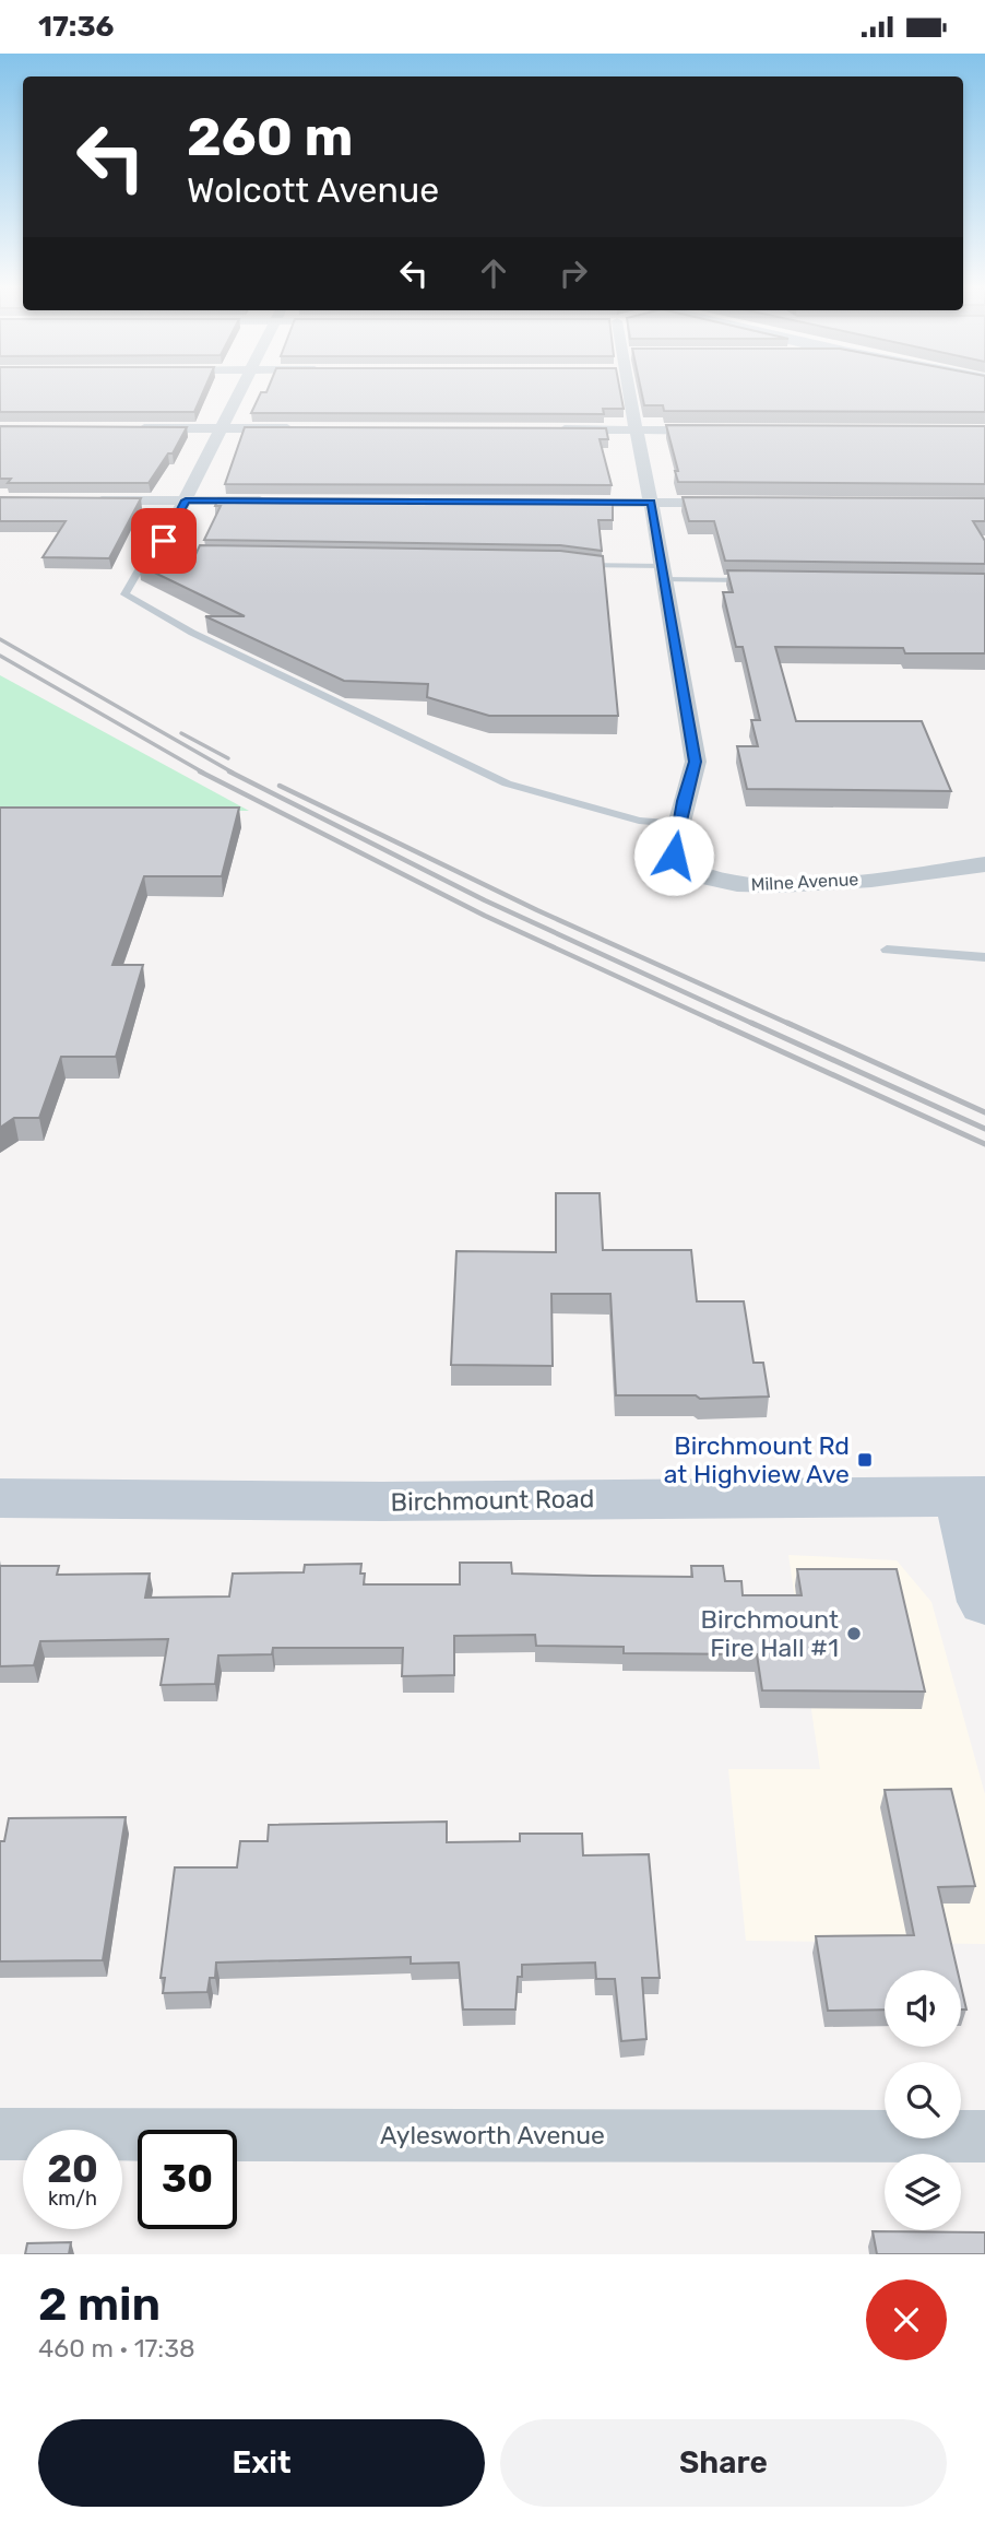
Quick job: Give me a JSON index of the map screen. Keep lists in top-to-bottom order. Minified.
{"streets":{"main road":["Birchmount Road"],"street":["Milne Avenue","Aylesworth Avenue"]},"places":{"transit":["Birchmount Rd at Highview Ave"],"other":["Birchmount Fire Hall #1"]},"page":{"status":"17:36","turn":["260 m","Wolcott Avenue"],"speed":"20 km/h","limit":"30","heading":["2 min","460 m · 17:38"],"buttons":["Exit","Share"]}}
